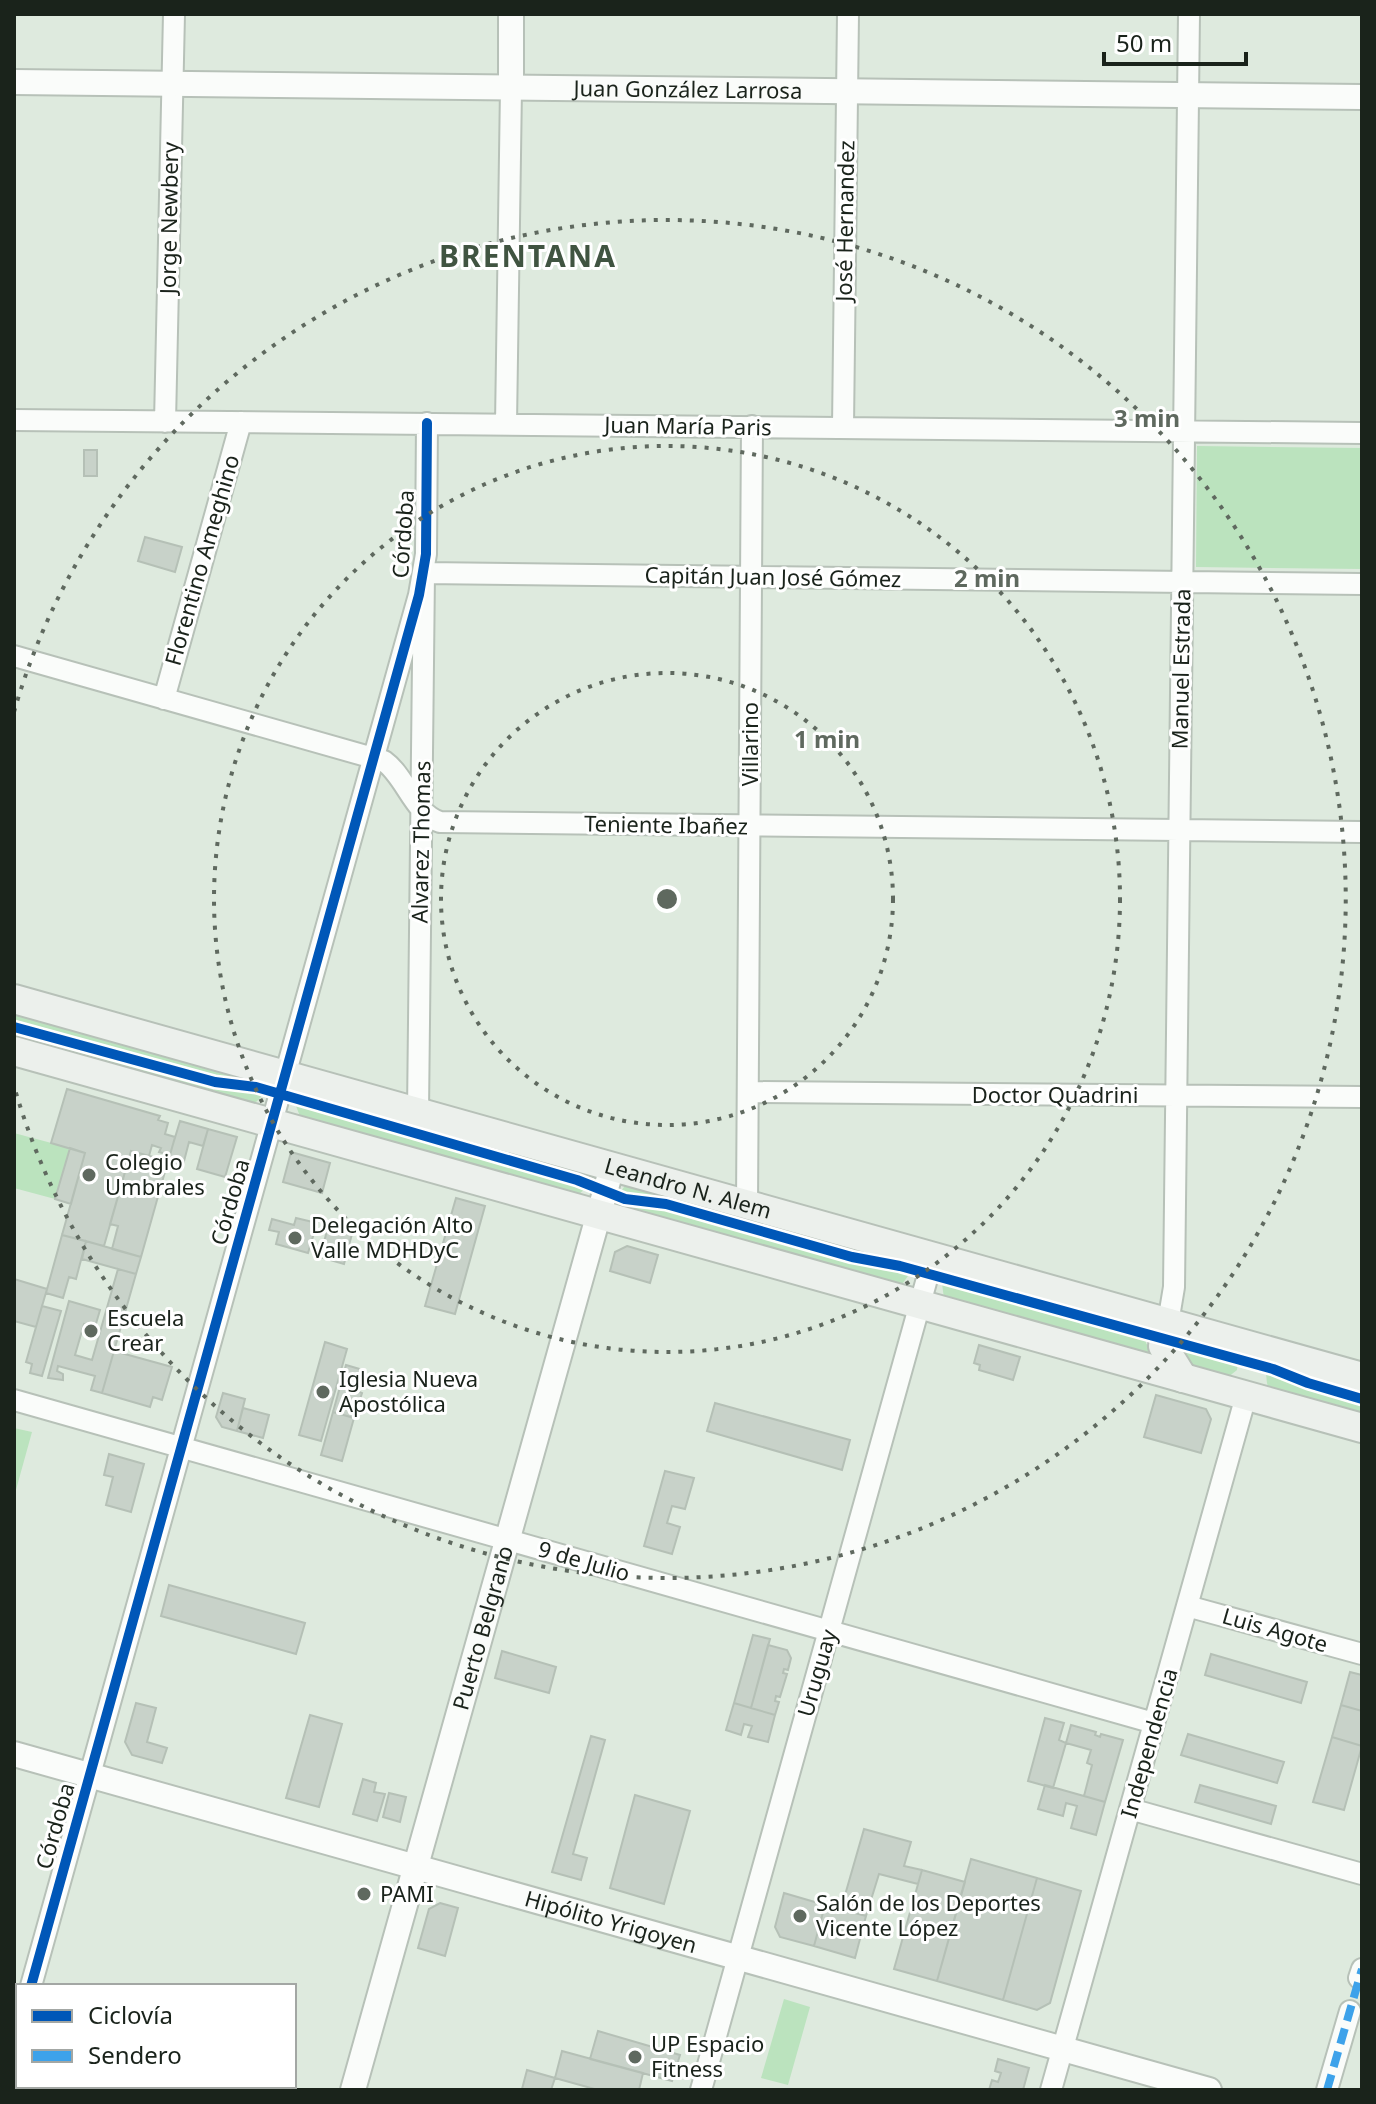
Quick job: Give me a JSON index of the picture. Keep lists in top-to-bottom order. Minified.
{"streets":{"main road":["Leandro N. Alem"],"street":["Juan González Larrosa","Jorge Newbery","José Hernandez","Juan María Paris","Córdoba","Florentino Ameghino","Capitán Juan José Gómez","Manuel Estrada","Villarino","Teniente Ibañez","Alvarez Thomas","Doctor Quadrini","9 de Julio","Puerto Belgrano","Luis Agote","Uruguay","Independencia","Hipólito Yrigoyen"]},"crossings":[["Juan González Larrosa","Jorge Newbery"],["Juan González Larrosa","José Hernandez"],["Juan González Larrosa","Manuel Estrada"],["Jorge Newbery","Juan María Paris"],["José Hernandez","Juan María Paris"],["Juan María Paris","Córdoba"],["Juan María Paris","Florentino Ameghino"],["Juan María Paris","Manuel Estrada"],["Juan María Paris","Villarino"],["Córdoba","Capitán Juan José Gómez"],["Córdoba","Alvarez Thomas"],["Córdoba","Leandro N. Alem"],["Córdoba","9 de Julio"],["Córdoba","Hipólito Yrigoyen"],["Capitán Juan José Gómez","Manuel Estrada"],["Capitán Juan José Gómez","Villarino"],["Capitán Juan José Gómez","Alvarez Thomas"],["Manuel Estrada","Teniente Ibañez"],["Manuel Estrada","Doctor Quadrini"],["Manuel Estrada","Leandro N. Alem"],["Villarino","Teniente Ibañez"],["Villarino","Doctor Quadrini"],["Villarino","Leandro N. Alem"],["Teniente Ibañez","Alvarez Thomas"],["Alvarez Thomas","Leandro N. Alem"],["Leandro N. Alem","Puerto Belgrano"],["Leandro N. Alem","Uruguay"],["9 de Julio","Puerto Belgrano"],["9 de Julio","Uruguay"],["9 de Julio","Independencia"],["Puerto Belgrano","Hipólito Yrigoyen"],["Luis Agote","Independencia"],["Uruguay","Hipólito Yrigoyen"],["Independencia","Hipólito Yrigoyen"]],"districts":["BRENTANA"],"places":["Colegio Umbrales","Delegación Alto Valle MDHDyC","Escuela Crear","Iglesia Nueva Apostólica","PAMI","Salón de los Deportes Vicente López","UP Espacio Fitness"],"legend":["Ciclovía","Sendero"],"scale_bar":"50 m","rings":["3 min","2 min","1 min"]}
